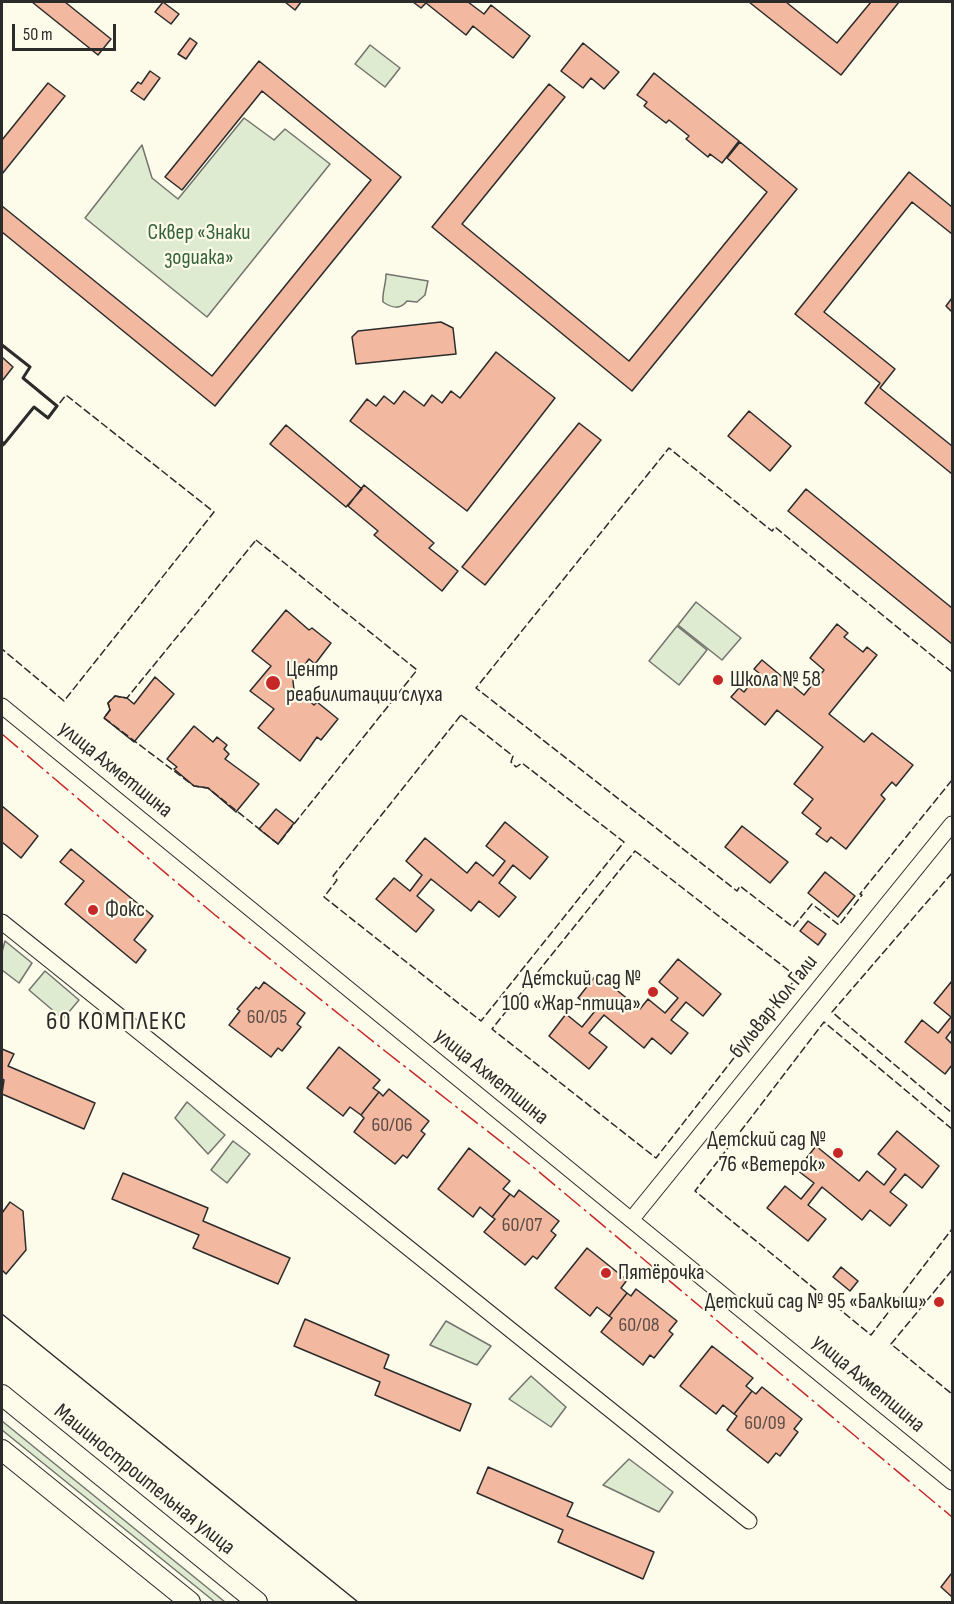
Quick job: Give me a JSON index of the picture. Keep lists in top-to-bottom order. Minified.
{"streets":{"main road":["Машиностроительная улица"],"street":["улица Ахметшина","бульвар Кол Гали"]},"crossings":[["улица Ахметшина","бульвар Кол Гали"]],"districts":["60 КОМПЛЕКС"],"parks":["Сквер «Знаки зодиака»"],"places":["Школа № 58","Центр реабилитации слуха","Фокс","Детский сад № 100 «Жар-птица»","Детский сад № 76 «Ветерок»","Пятёрочка","Детский сад № 95 «Балкыш»"],"house_numbers":["60/05","60/06","60/07","60/08","60/09"],"scale_bar":"50 m"}
